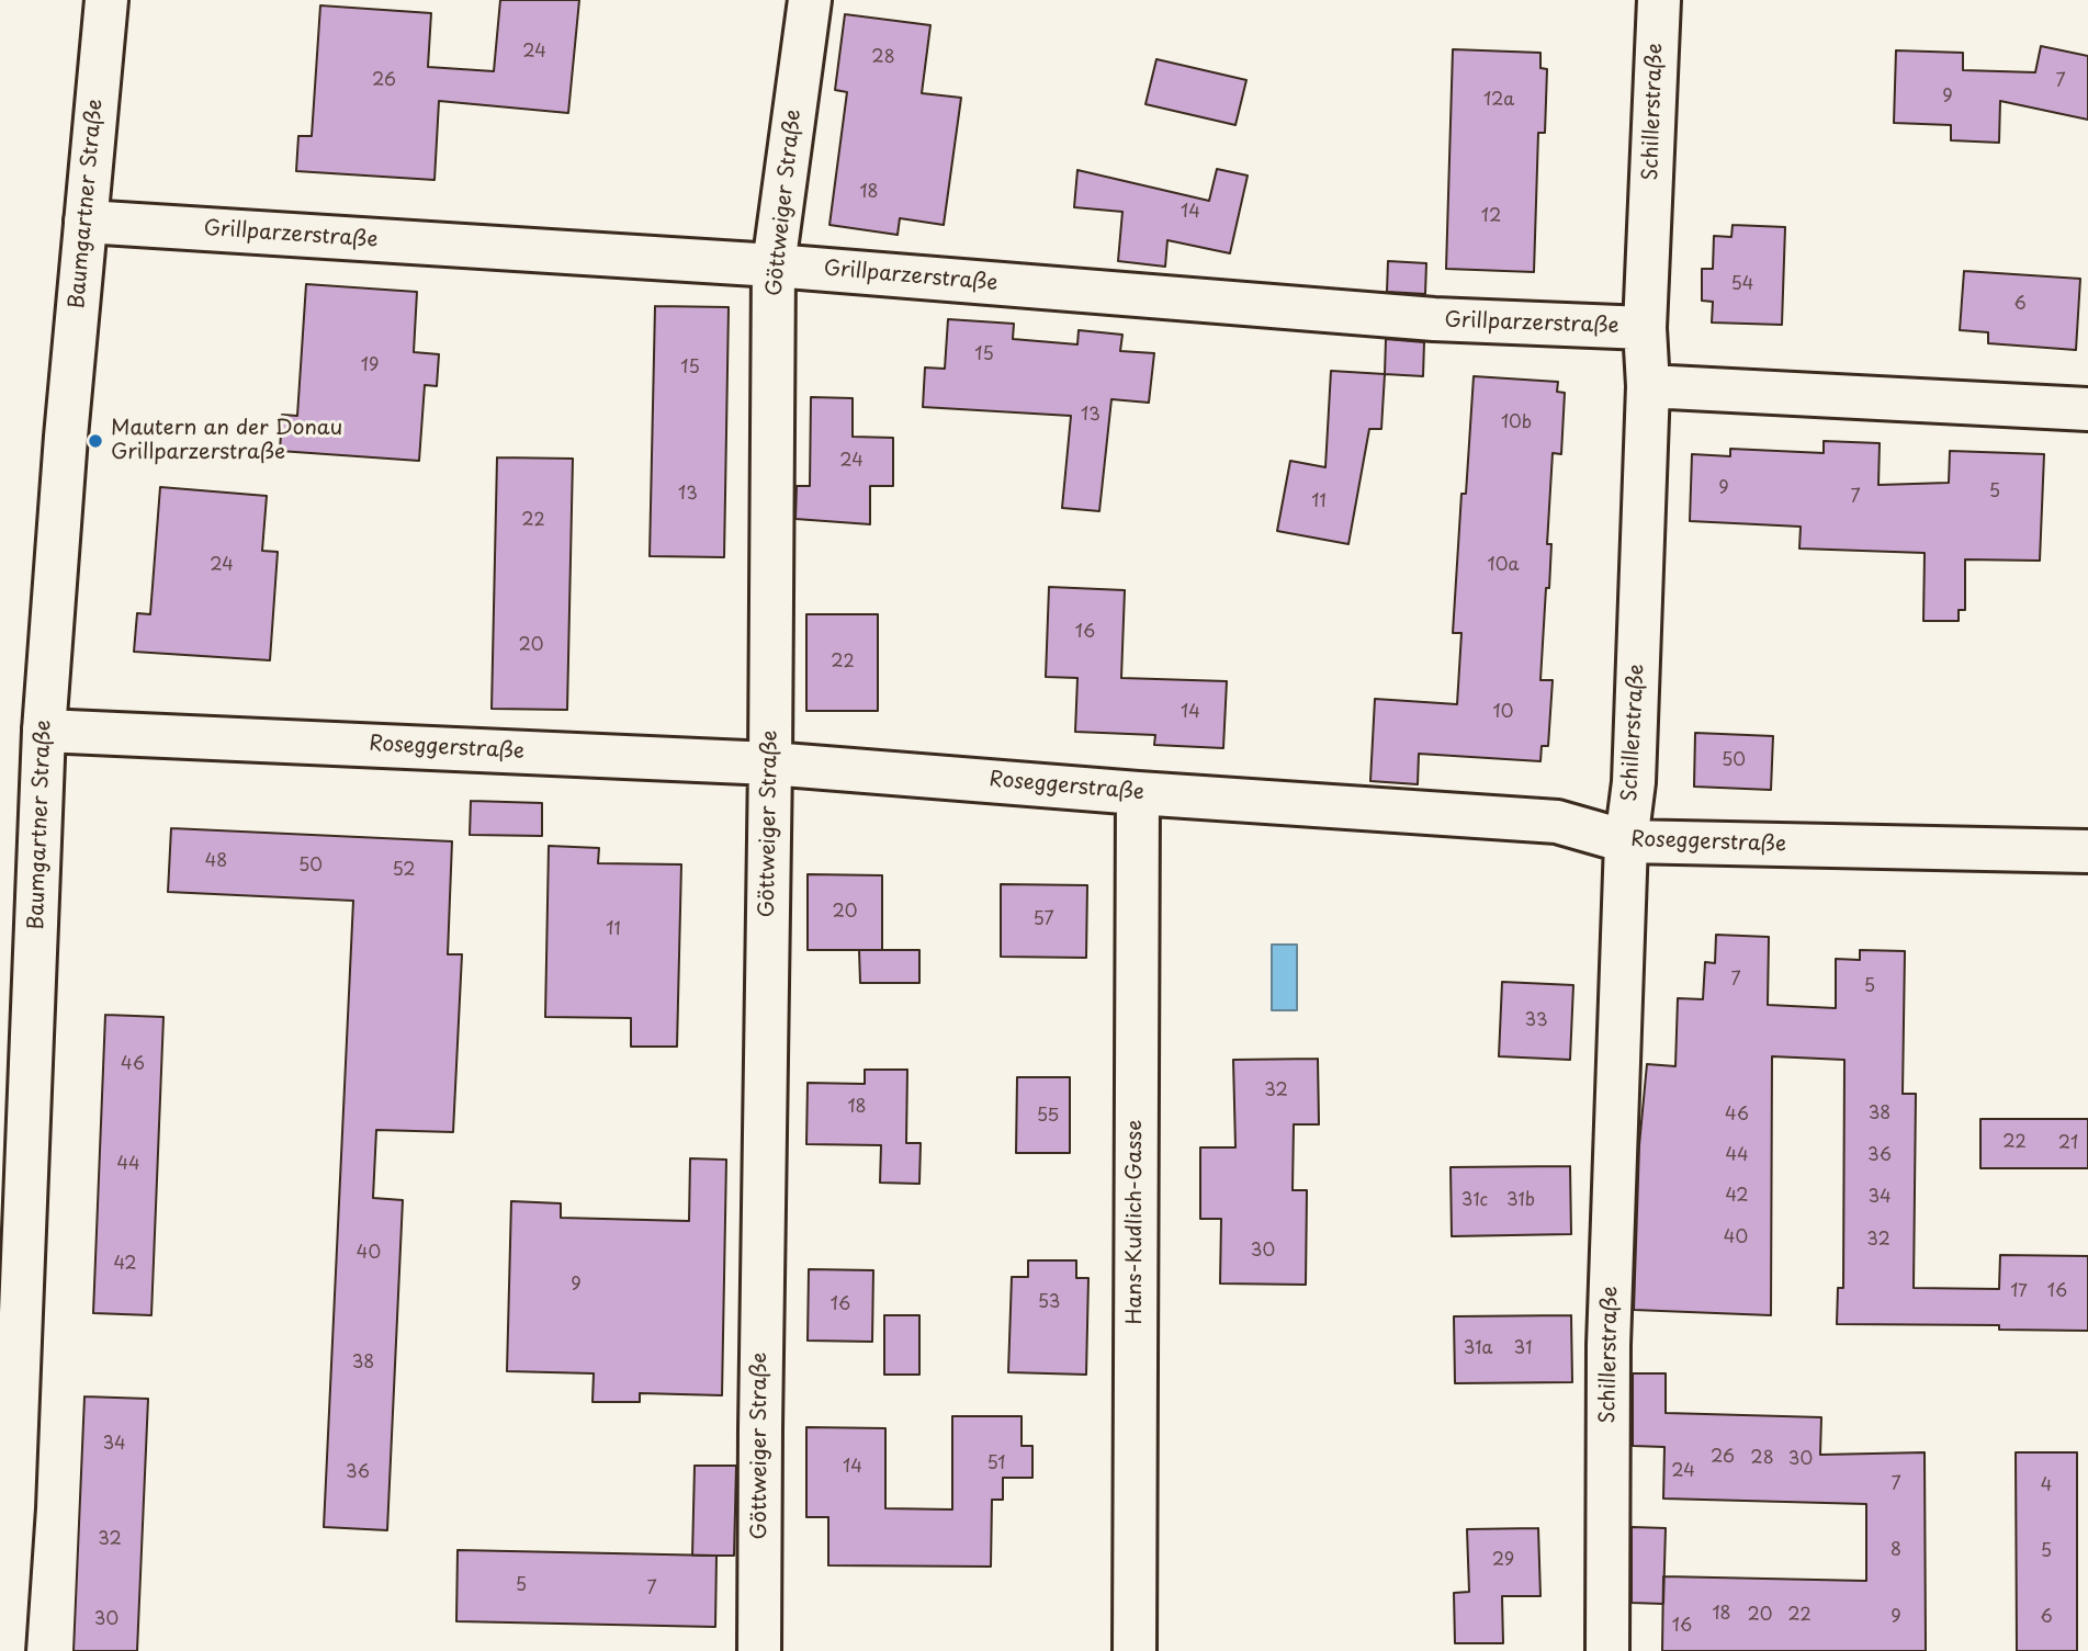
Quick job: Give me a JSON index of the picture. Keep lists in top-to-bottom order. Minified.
{"streets":{"street":["Schillerstraße","Göttweiger Straße","Baumgartner Straße","Grillparzerstraße","Roseggerstraße","Hans-Kudlich-Gasse"]},"crossings":[["Schillerstraße","Grillparzerstraße"],["Schillerstraße","Roseggerstraße"],["Göttweiger Straße","Grillparzerstraße"],["Göttweiger Straße","Roseggerstraße"],["Baumgartner Straße","Grillparzerstraße"],["Baumgartner Straße","Roseggerstraße"],["Roseggerstraße","Hans-Kudlich-Gasse"]],"places":["Mautern an der Donau Grillparzerstraße"],"house_numbers":["24","28","26","7","9","12a","18","14","12","54","6","15","19","15","13","10b","24","9","5","13","7","11","22","24","10a","16","20","22","14","10","50","48","50","52","20","57","11","7","5","33","46","32","18","38","46","55","22","21","44","36","44","42","34","31c","31b","40","32","30","40","42","9","17","16","53","16","31a","31","38","34","26","28","30","51","14","24","36","7","4","32","8","5","29","5","7","18","20","22","9","6","30","16"]}
